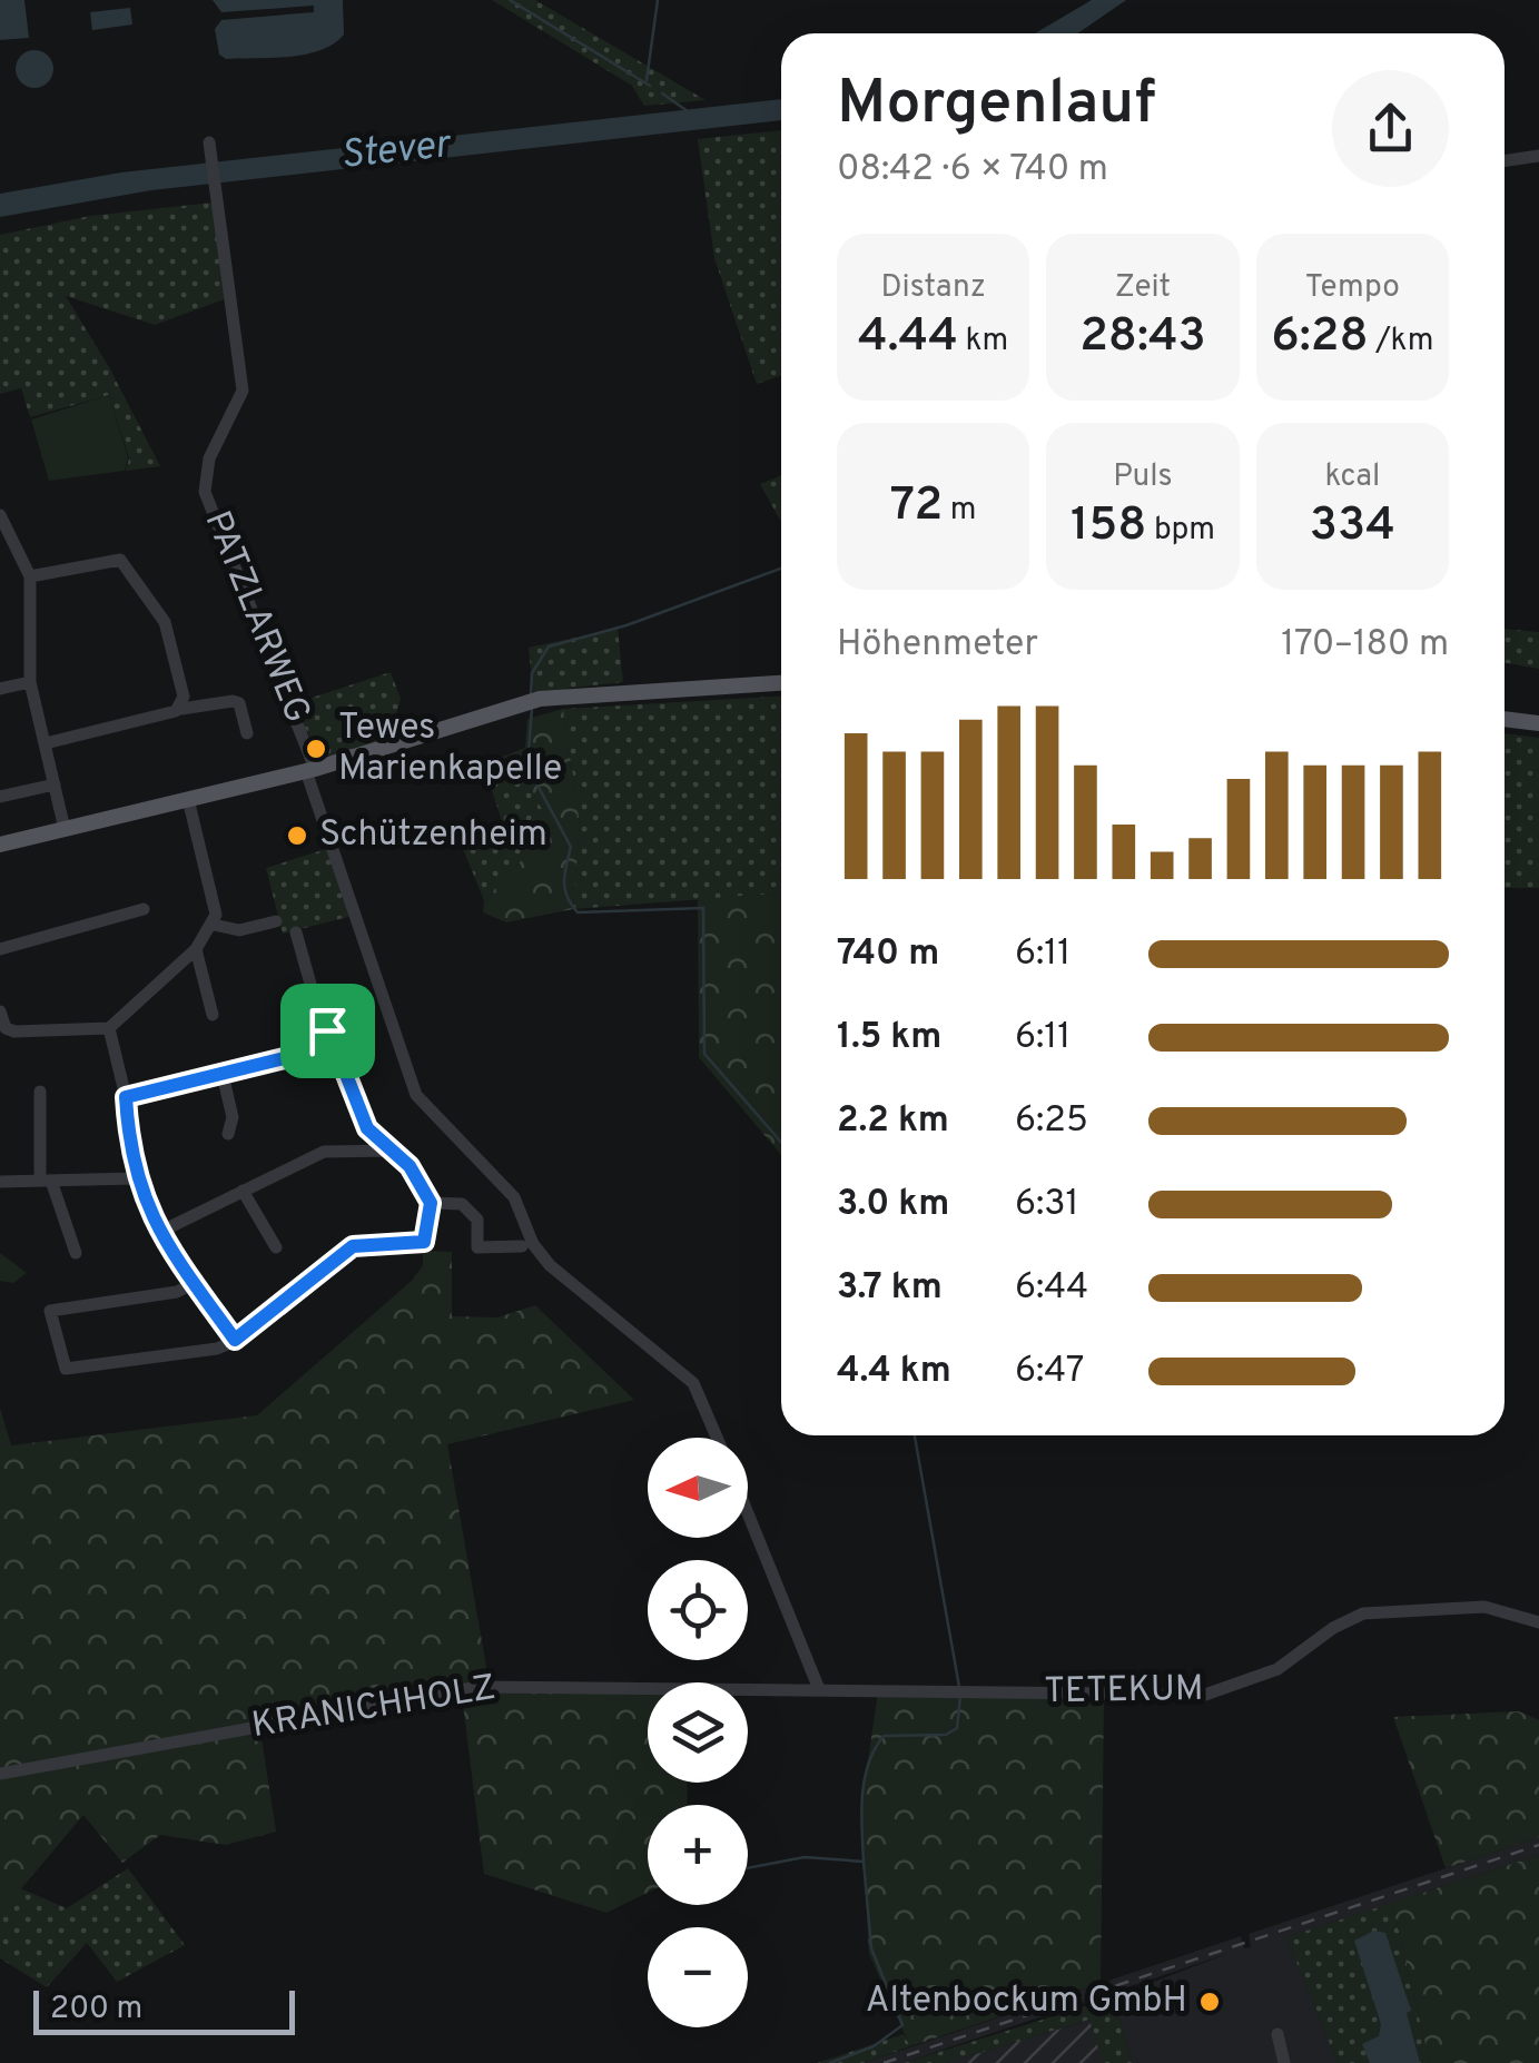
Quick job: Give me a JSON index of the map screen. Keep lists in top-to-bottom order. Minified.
{"streets":{"street":["PATZLARWEG","TETEKUM","KRANICHHOLZ"]},"crossings":[["TETEKUM","KRANICHHOLZ"]],"water":["Stever"],"places":["Tewes Marienkapelle","Schützenheim","Altenbockum GmbH"],"scale_bar":"200 m","north":"left","page":{"heading":["Morgenlauf","08:42 · 6 × 740 m"],"stats":[["Distanz","4.44 km"],["Zeit","28:43"],["Tempo","6:28 /km"],["72 m"],["Puls","158 bpm"],["kcal","334"]],"chart":["Höhenmeter","170–180 m"],"list":[{"name":"740 m","note":"6:11"},{"name":"1.5 km","note":"6:11"},{"name":"2.2 km","note":"6:25"},{"name":"3.0 km","note":"6:31"},{"name":"3.7 km","note":"6:44"},{"name":"4.4 km","note":"6:47"}],"map_buttons":["+","−"],"scale":"200 m"}}
